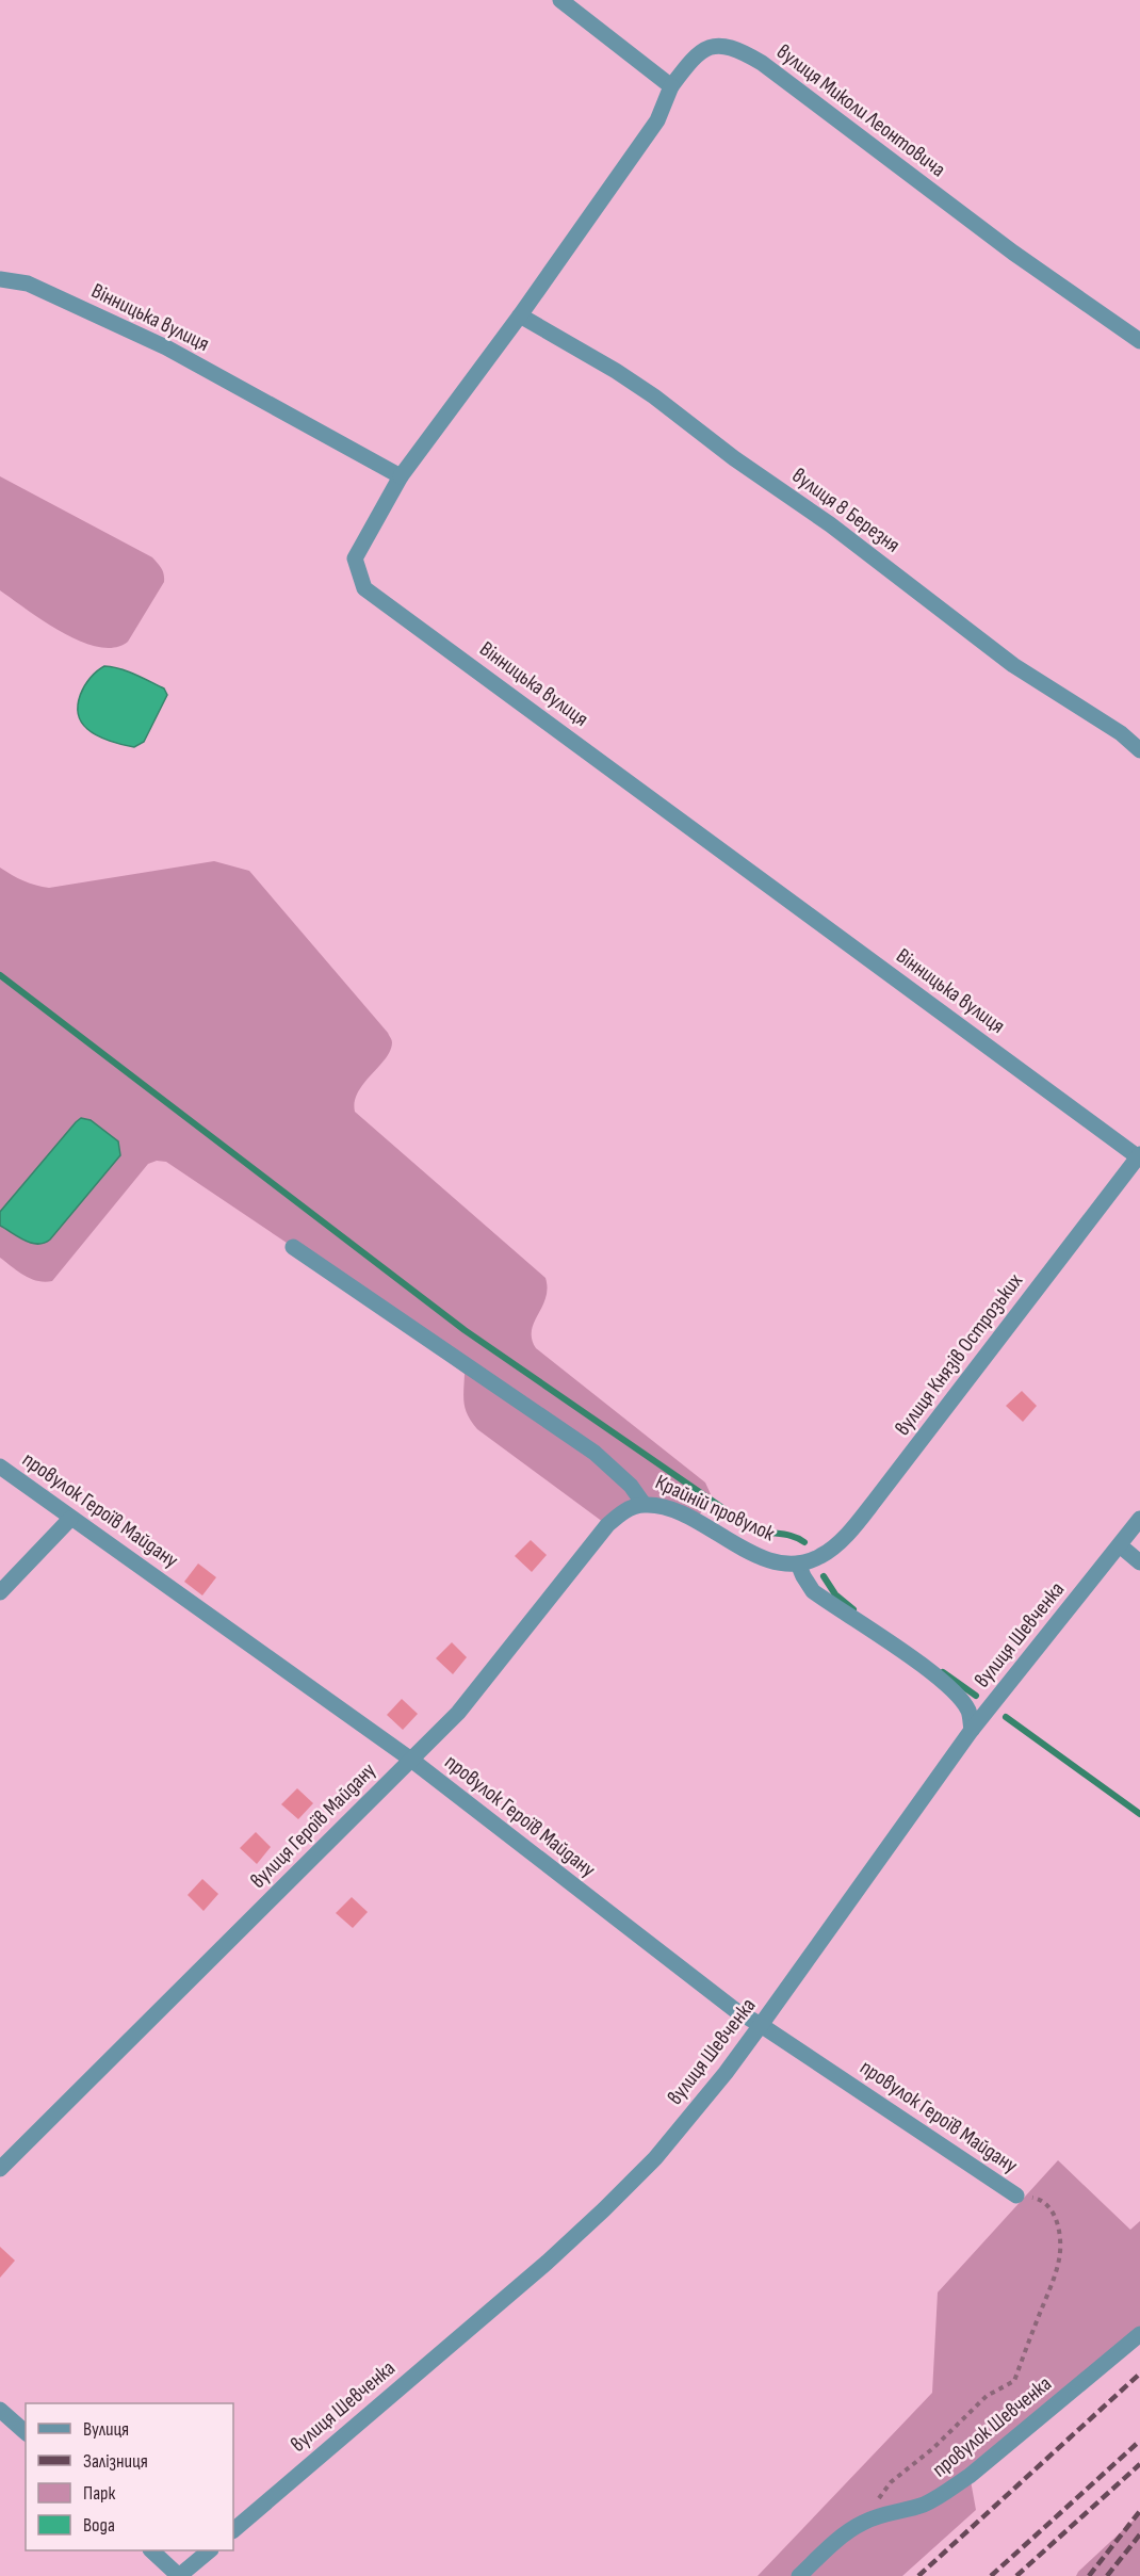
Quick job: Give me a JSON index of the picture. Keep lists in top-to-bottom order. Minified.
{"streets":{"street":["вулиця Миколи Леонтовича","Вінницька вулиця","вулиця 8 Березня","вулиця Князів Острозьких","Крайній провулок","провулок Героїв Майдану","вулиця Шевченка","вулиця Героїв Майдану","провулок Шевченка"]},"crossings":[["Вінницька вулиця","вулиця Князів Острозьких"],["вулиця Князів Острозьких","Крайній провулок"],["Крайній провулок","вулиця Героїв Майдану"],["провулок Героїв Майдану","вулиця Шевченка"],["провулок Героїв Майдану","вулиця Героїв Майдану"]],"legend":["Вулиця","Залізниця","Парк","Вода"]}
